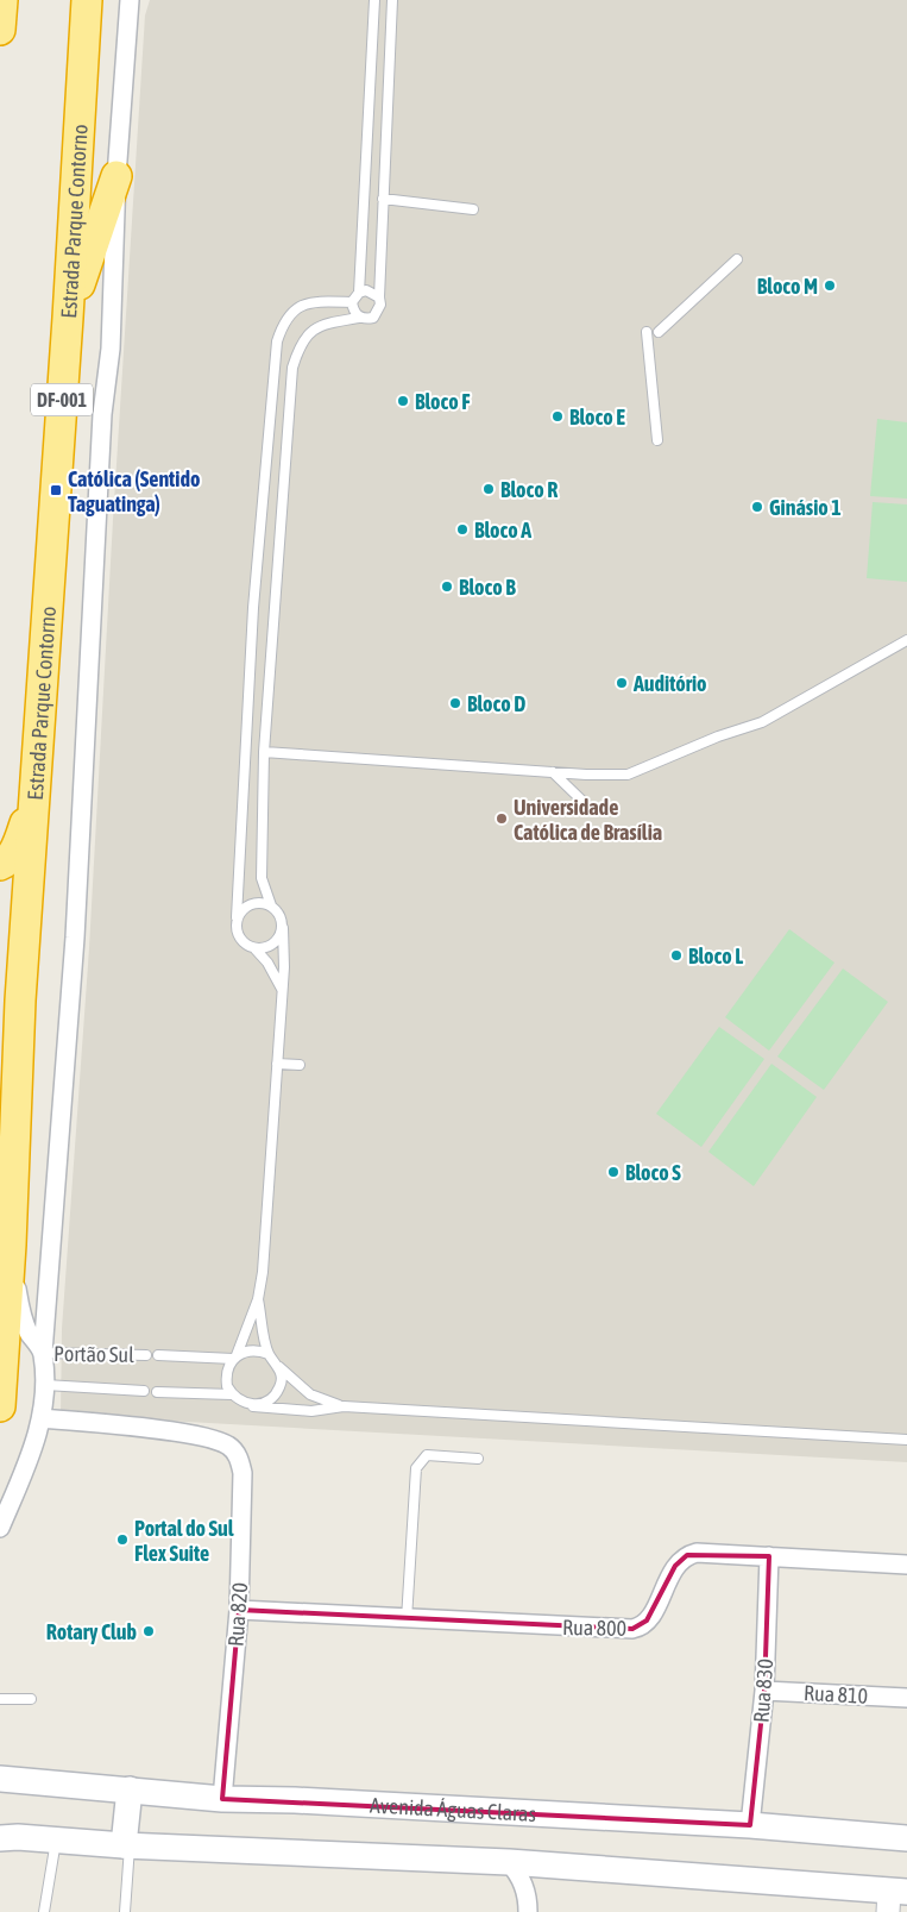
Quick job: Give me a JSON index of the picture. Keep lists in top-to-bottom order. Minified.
{"streets":{"highway":["Estrada Parque Contorno","DF-001"],"main road":["Avenida Águas Claras"],"street":["Rua 820","Rua 800","Rua 830","Rua 810"],"lane":["Portão Sul"]},"crossings":[["Rua 820","Rua 800"],["Rua 820","Avenida Águas Claras"],["Rua 800","Rua 830"],["Rua 830","Rua 810"],["Rua 830","Avenida Águas Claras"]],"places":{"other":["Bloco M","Bloco F","Bloco E","Bloco R","Ginásio 1","Bloco A","Bloco B","Auditório","Bloco D","Universidade Católica de Brasília","Bloco L","Bloco S","Portal do Sul Flex Suite","Rotary Club"],"transit":["Católica (Sentido Taguatinga)"]}}
